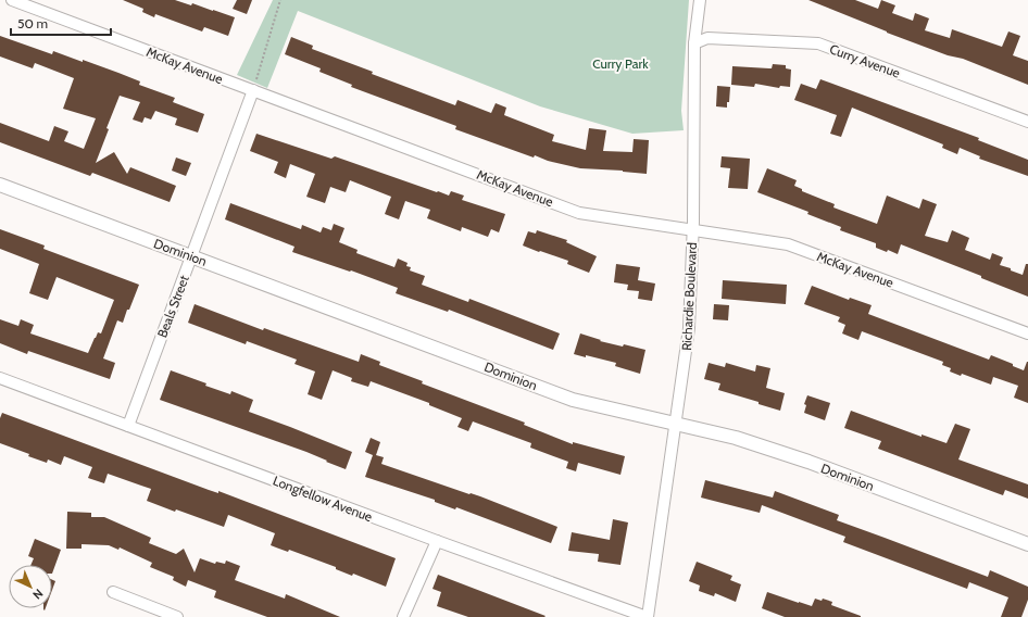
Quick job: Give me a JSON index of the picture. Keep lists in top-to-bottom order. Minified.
{"streets":{"street":["Curry Avenue","McKay Avenue","Dominion","Richardie Boulevard","Beals Street","Longfellow Avenue"]},"crossings":[["Curry Avenue","Richardie Boulevard"],["McKay Avenue","Richardie Boulevard"],["McKay Avenue","Beals Street"],["Dominion","Richardie Boulevard"],["Dominion","Beals Street"],["Richardie Boulevard","Longfellow Avenue"],["Beals Street","Longfellow Avenue"]],"parks":["Curry Park"],"scale_bar":"50 m","north":"bottom right"}
